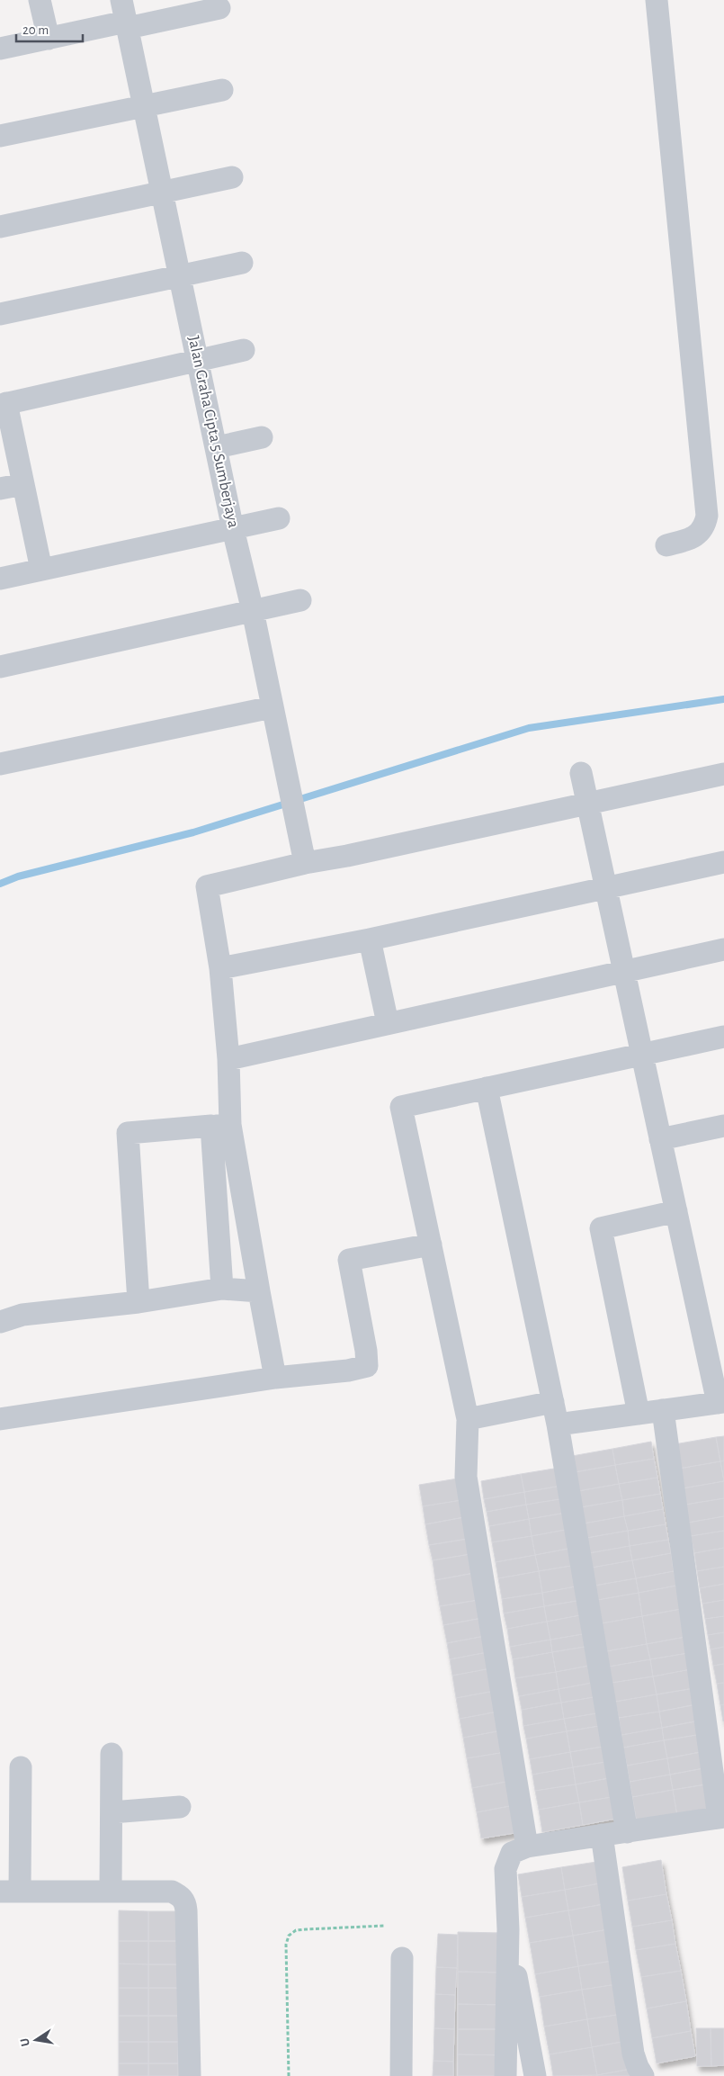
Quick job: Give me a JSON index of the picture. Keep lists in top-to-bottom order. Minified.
{"streets":{"street":["Jalan Graha Cipta 5 Sumberjaya"]},"scale_bar":"20 m","north":"left"}
